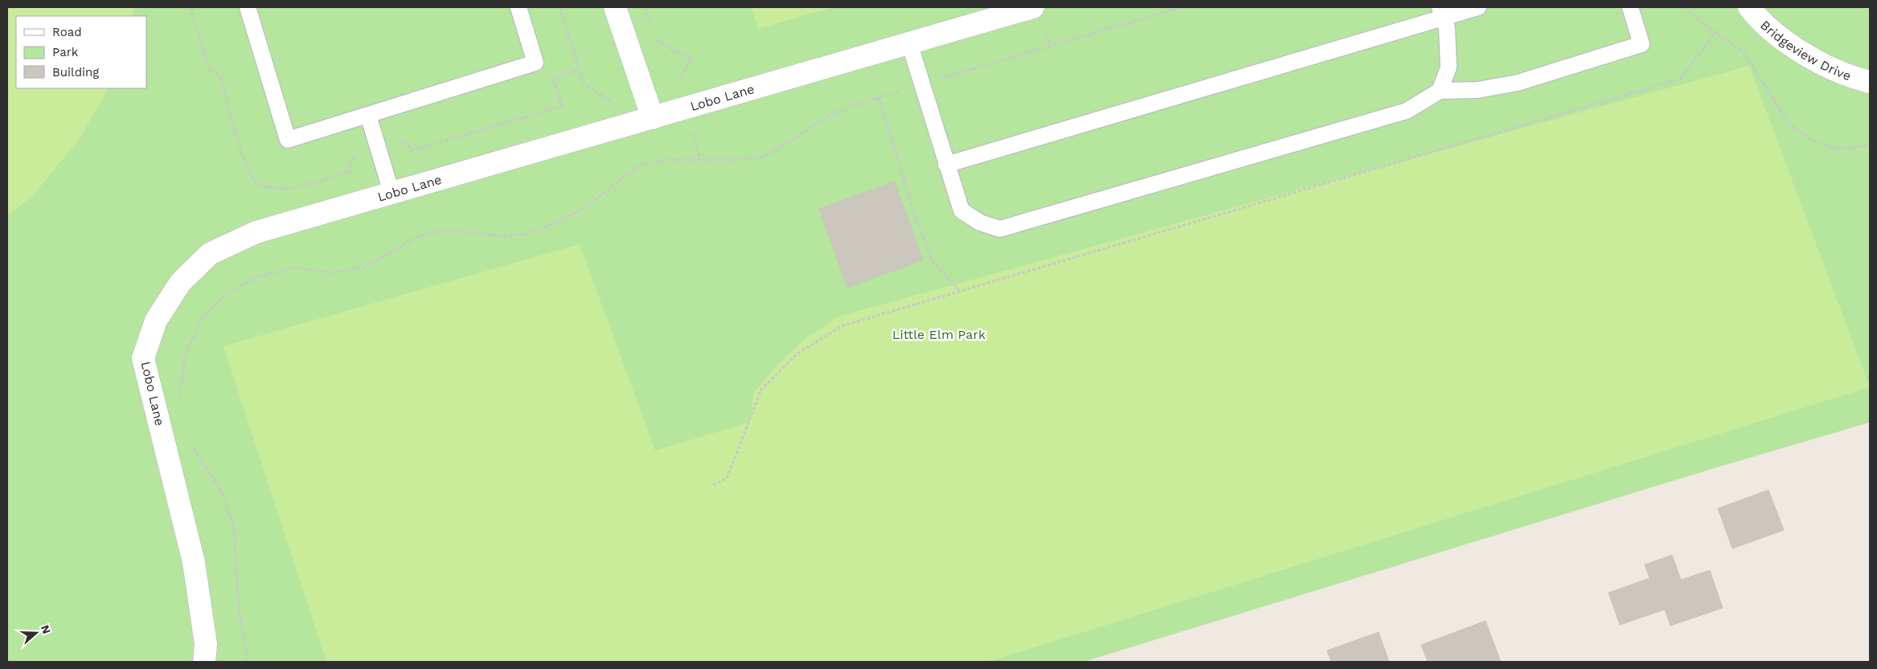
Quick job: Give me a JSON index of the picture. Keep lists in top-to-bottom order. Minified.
{"streets":{"street":["Bridgeview Drive","Lobo Lane"]},"parks":["Little Elm Park"],"legend":["Road","Park","Building"],"north":"right"}
